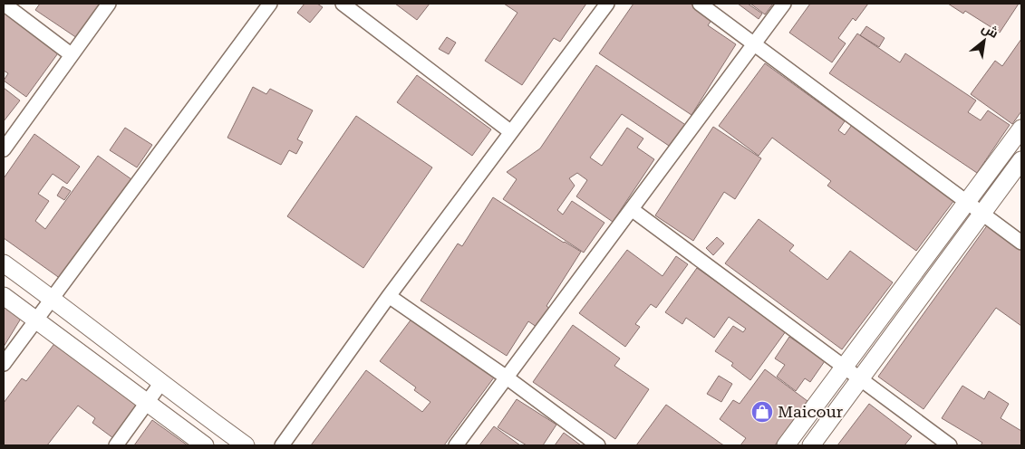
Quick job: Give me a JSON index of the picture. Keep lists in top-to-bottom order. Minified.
{"places":{"shop":["Maicour"]},"north":"top right"}
